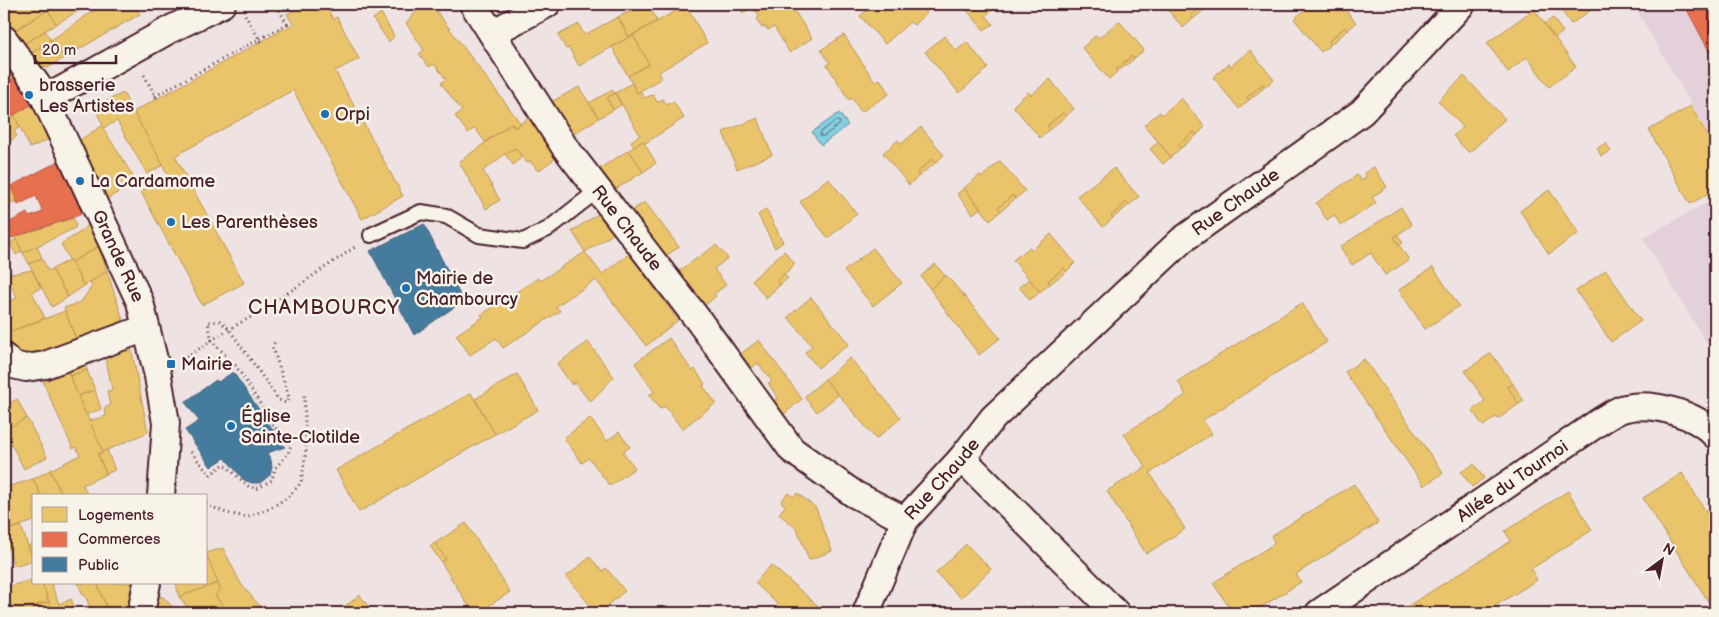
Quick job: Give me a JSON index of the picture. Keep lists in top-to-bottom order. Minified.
{"streets":{"street":["Rue Chaude","Grande Rue","Allée du Tournoi"]},"districts":["CHAMBOURCY"],"places":{"other":["brasserie Les Artistes","Orpi","La Cardamome","Les Parenthèses","Mairie de Chambourcy","Église Sainte-Clotilde"],"transit":["Mairie"]},"legend":["Logements","Commerces","Public"],"scale_bar":"20 m","north":"top right"}
